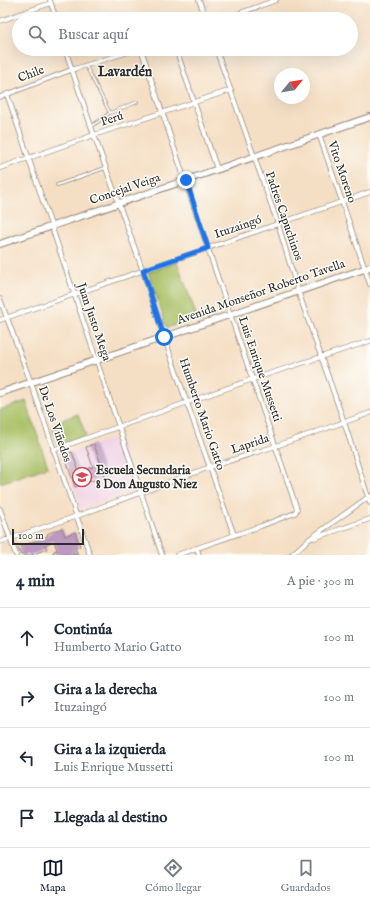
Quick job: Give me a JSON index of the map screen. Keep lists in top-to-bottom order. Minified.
{"streets":{"street":["Chile","Perú","Vito Moreno","Concejal Veiga","Padres Capuchinos","Ituzaingó","Avenida Monseñor Roberto Tavella","Juan Justo Mega","Luis Enrique Mussetti","Humberto Mario Gatto","De Los Viñedos","Laprida"]},"crossings":[["Chile","Juan Justo Mega"],["Chile","Humberto Mario Gatto"],["Perú","Padres Capuchinos"],["Perú","Juan Justo Mega"],["Perú","Luis Enrique Mussetti"],["Perú","Humberto Mario Gatto"],["Vito Moreno","Concejal Veiga"],["Vito Moreno","Ituzaingó"],["Vito Moreno","Avenida Monseñor Roberto Tavella"],["Concejal Veiga","Padres Capuchinos"],["Concejal Veiga","Juan Justo Mega"],["Concejal Veiga","Luis Enrique Mussetti"],["Concejal Veiga","Humberto Mario Gatto"],["Padres Capuchinos","Ituzaingó"],["Padres Capuchinos","Avenida Monseñor Roberto Tavella"],["Padres Capuchinos","Laprida"],["Ituzaingó","Juan Justo Mega"],["Ituzaingó","Luis Enrique Mussetti"],["Ituzaingó","Humberto Mario Gatto"],["Ituzaingó","De Los Viñedos"],["Avenida Monseñor Roberto Tavella","Juan Justo Mega"],["Avenida Monseñor Roberto Tavella","Luis Enrique Mussetti"],["Avenida Monseñor Roberto Tavella","Humberto Mario Gatto"],["Avenida Monseñor Roberto Tavella","De Los Viñedos"],["Juan Justo Mega","Laprida"],["Luis Enrique Mussetti","Humberto Mario Gatto"],["Luis Enrique Mussetti","Laprida"],["Humberto Mario Gatto","Laprida"],["De Los Viñedos","Laprida"]],"districts":["Lavardén"],"places":{"school or university":["Escuela Secundaria 8 Don Augusto Niez"]},"scale_bar":"100 m","north":"top right","page":{"search":"Buscar aquí","scale":"100 m","heading":["4 min","A pie · 300 m"],"list":[["Continúa","Humberto Mario Gatto","100 m"],["Gira a la derecha","Ituzaingó","100 m"],["Gira a la izquierda","Luis Enrique Mussetti","100 m"],"Llegada al destino"],"nav":["Mapa","Cómo llegar","Guardados"]}}
